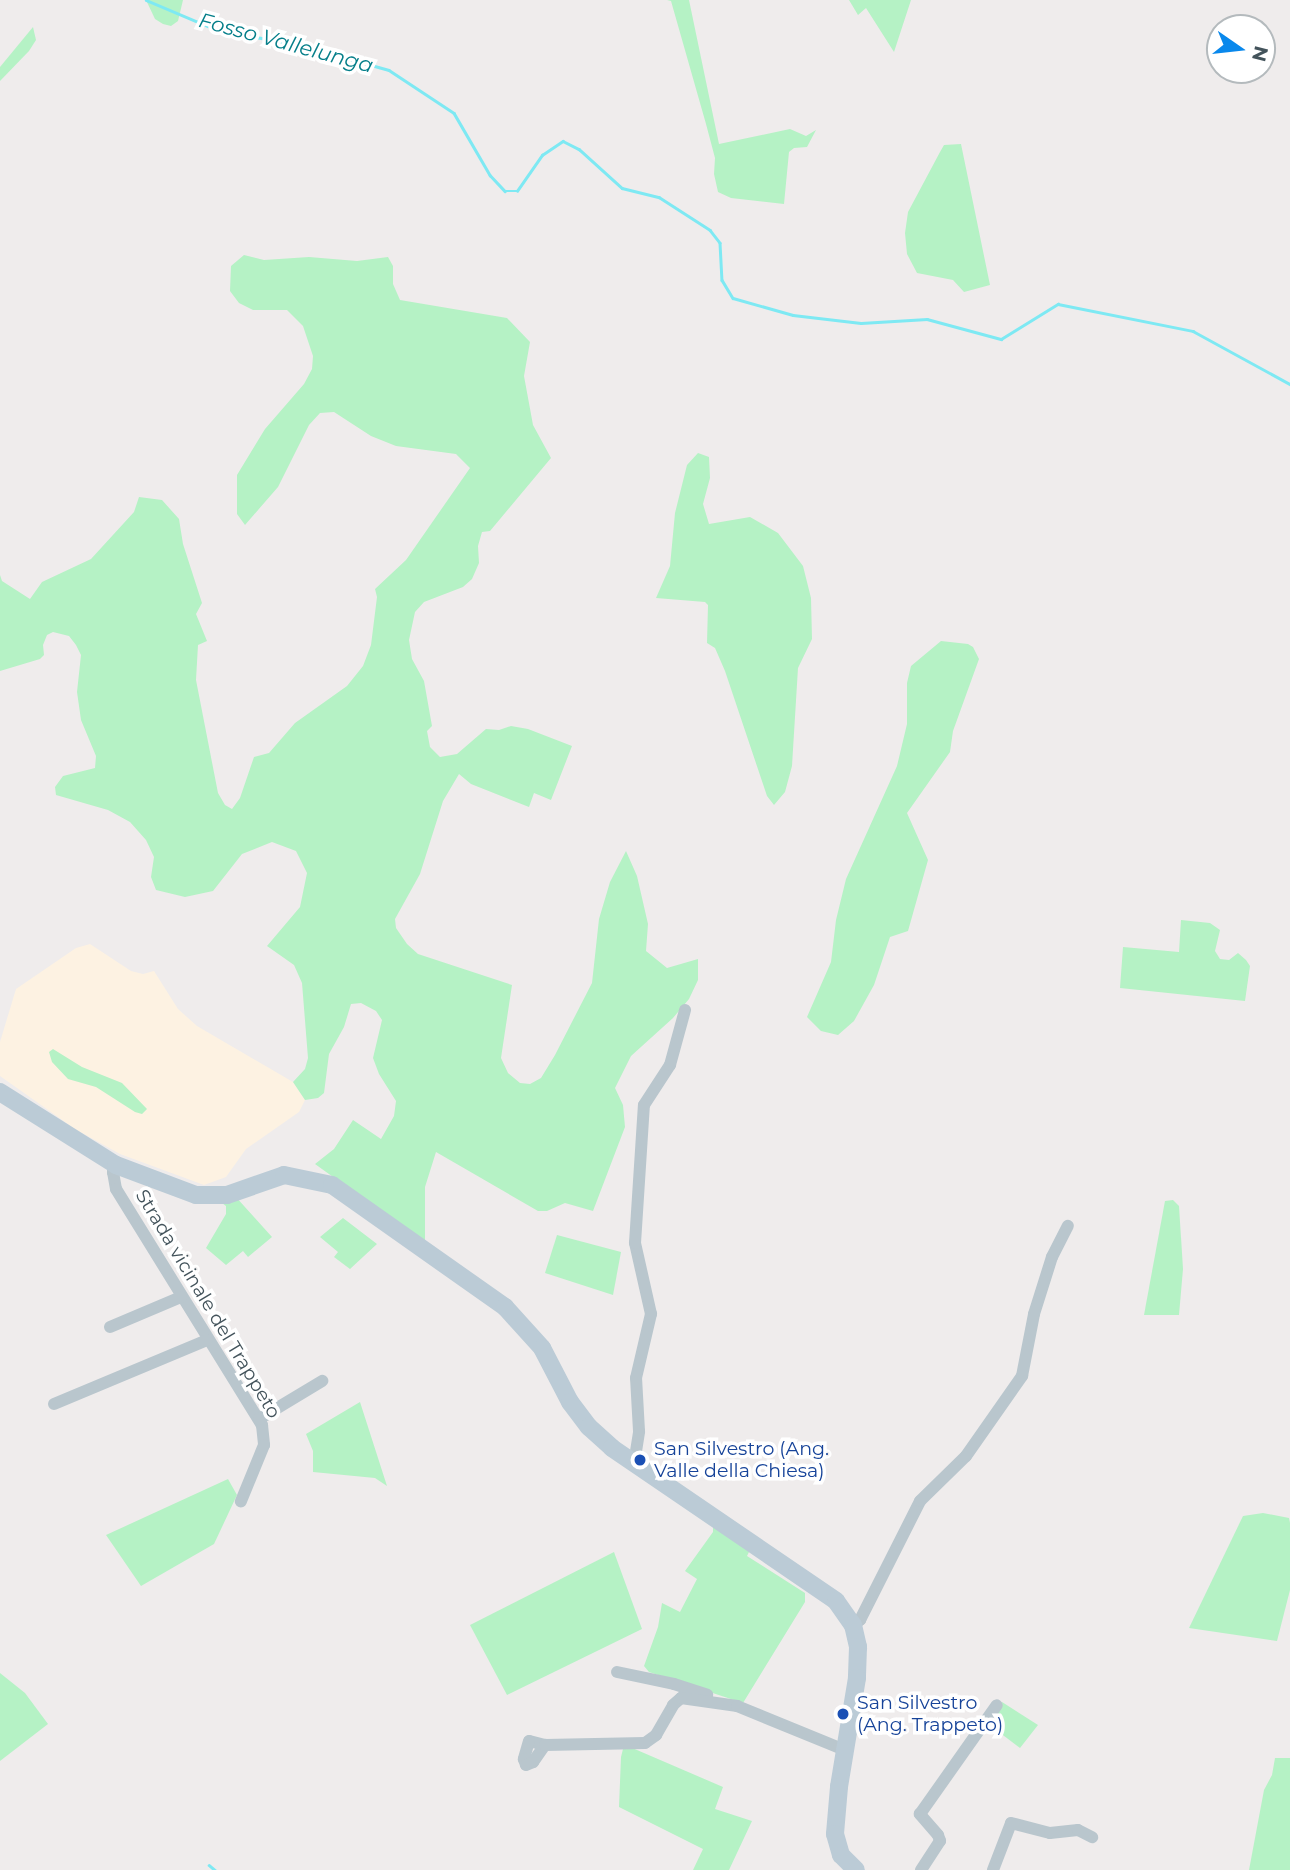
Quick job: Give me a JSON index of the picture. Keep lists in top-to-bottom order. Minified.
{"streets":{"street":["Strada vicinale del Trappeto"]},"water":["Fosso Vallelunga"],"places":["San Silvestro (Ang. Valle della Chiesa)","San Silvestro (Ang. Trappeto)"],"north":"right"}
